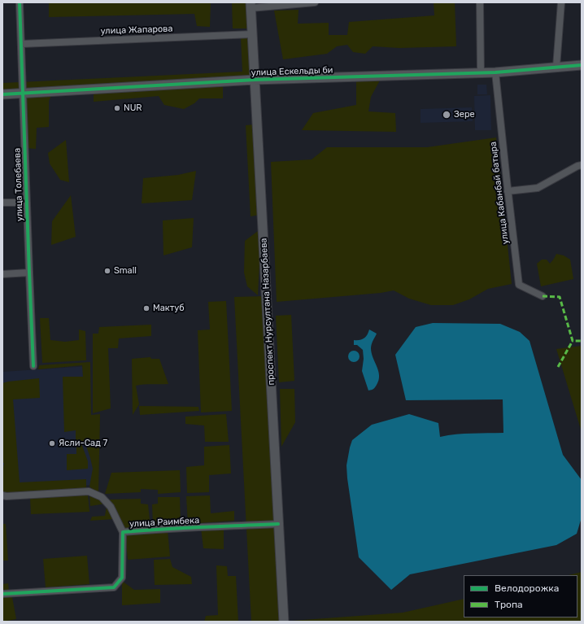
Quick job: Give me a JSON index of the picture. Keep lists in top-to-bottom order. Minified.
{"streets":{"main road":["улица Ескельды би","проспект Нурсултана Назарбаева"],"street":["улица Жапарова","улица Толебаева","улица Кабанбай батыра","улица Раимбека"]},"crossings":[["улица Жапарова","улица Толебаева"],["улица Жапарова","проспект Нурсултана Назарбаева"],["улица Ескельды би","улица Толебаева"],["улица Ескельды би","улица Кабанбай батыра"],["улица Ескельды би","проспект Нурсултана Назарбаева"],["проспект Нурсултана Назарбаева","улица Раимбека"]],"places":["NUR","Зере","Small","Мактуб","Ясли-Сад 7"],"legend":["Велодорожка","Тропа"]}
